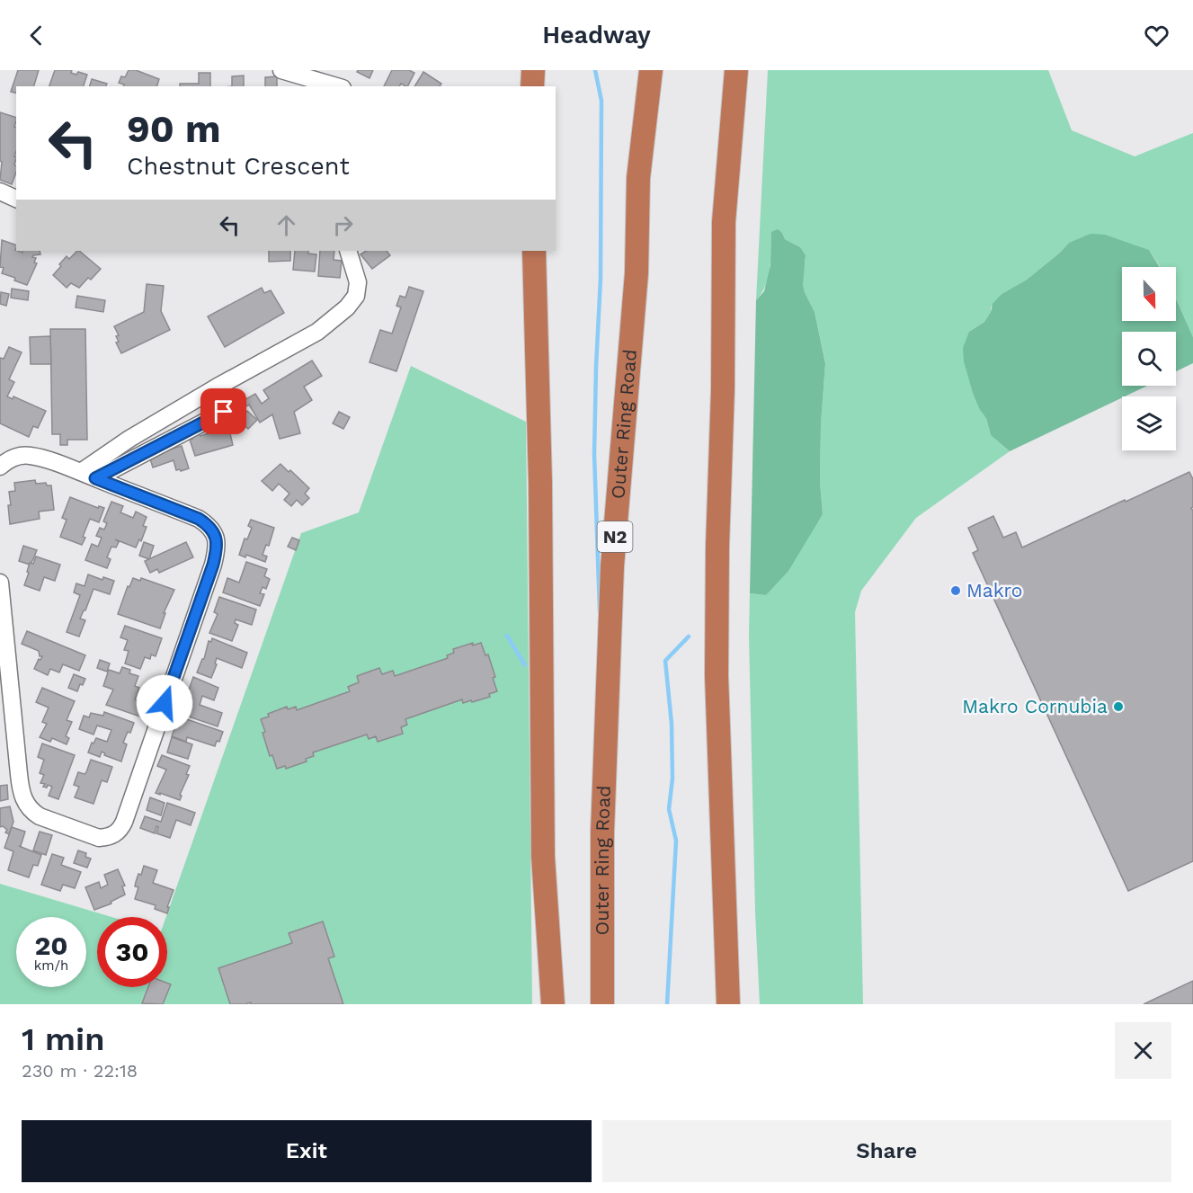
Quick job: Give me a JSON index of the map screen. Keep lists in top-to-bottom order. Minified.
{"streets":{"highway":["Outer Ring Road","N2"]},"places":["Makro","Makro Cornubia"],"north":"bottom","page":{"header":"Headway","turn":["90 m","Chestnut Crescent"],"speed":"20 km/h","limit":"30","heading":["1 min","230 m · 22:18"],"buttons":["Exit","Share"]}}
